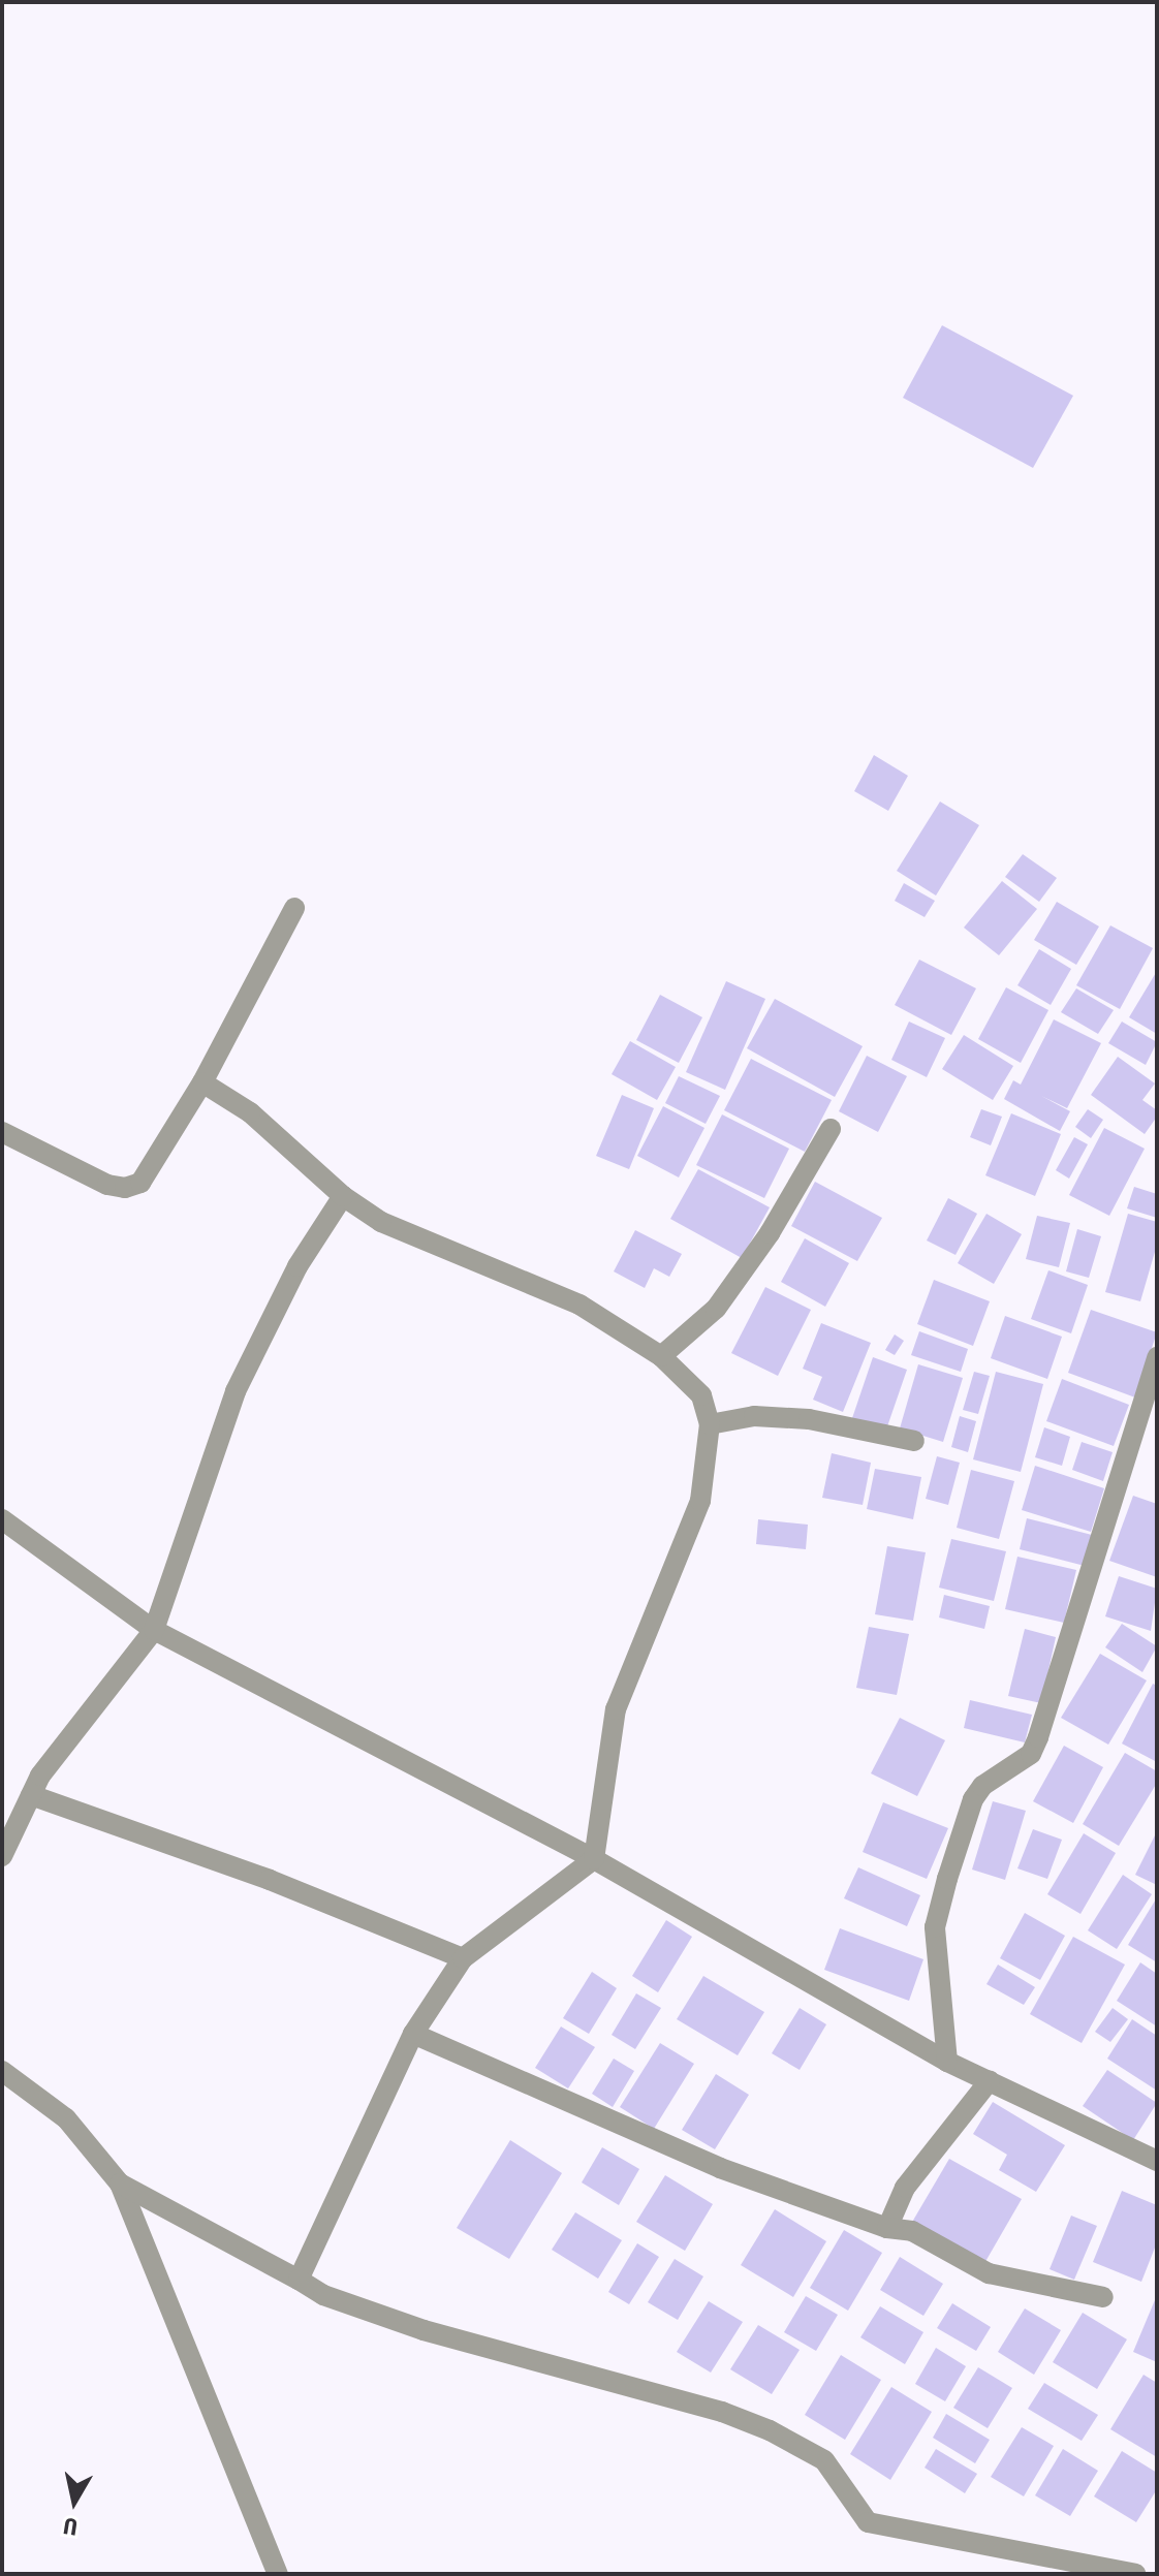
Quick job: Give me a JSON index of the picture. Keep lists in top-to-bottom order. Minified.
{"north":"bottom"}
